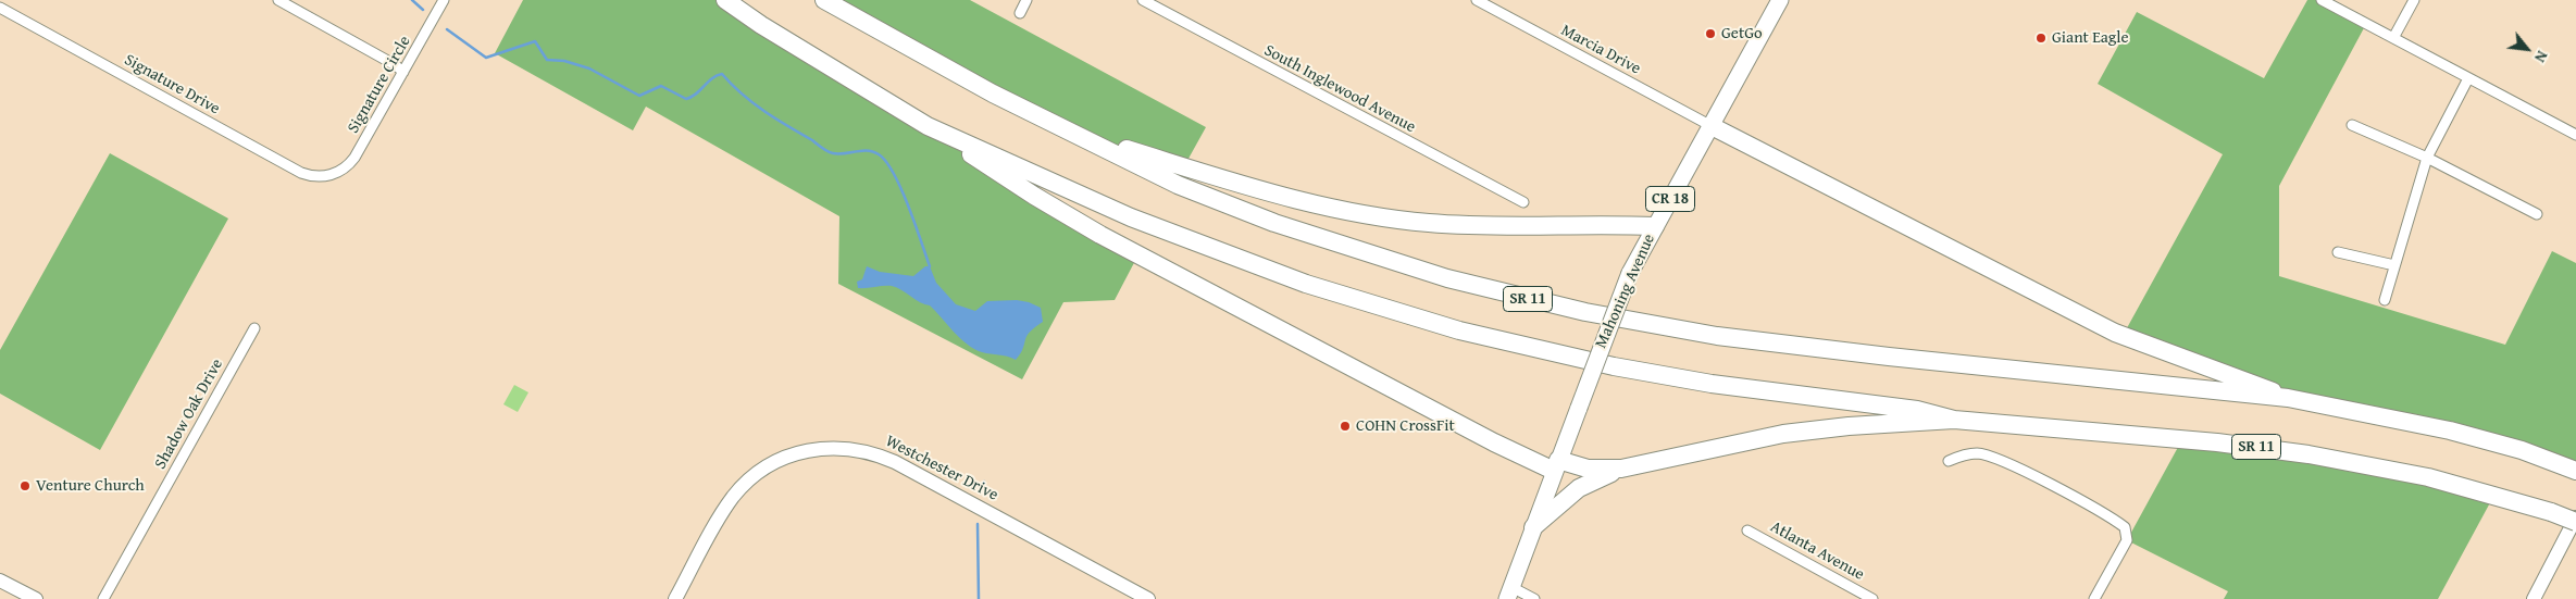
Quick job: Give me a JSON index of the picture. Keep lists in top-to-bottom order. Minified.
{"streets":{"highway":["SR 11"],"main road":["CR 18","Mahoning Avenue"],"street":["Marcia Drive","Signature Drive","Signature Circle","South Inglewood Avenue","Shadow Oak Drive","Westchester Drive","Atlanta Avenue"]},"crossings":[["Marcia Drive","Mahoning Avenue"],["Signature Drive","Signature Circle"]],"places":["GetGo","Giant Eagle","COHN CrossFit","Venture Church"],"north":"bottom right"}
